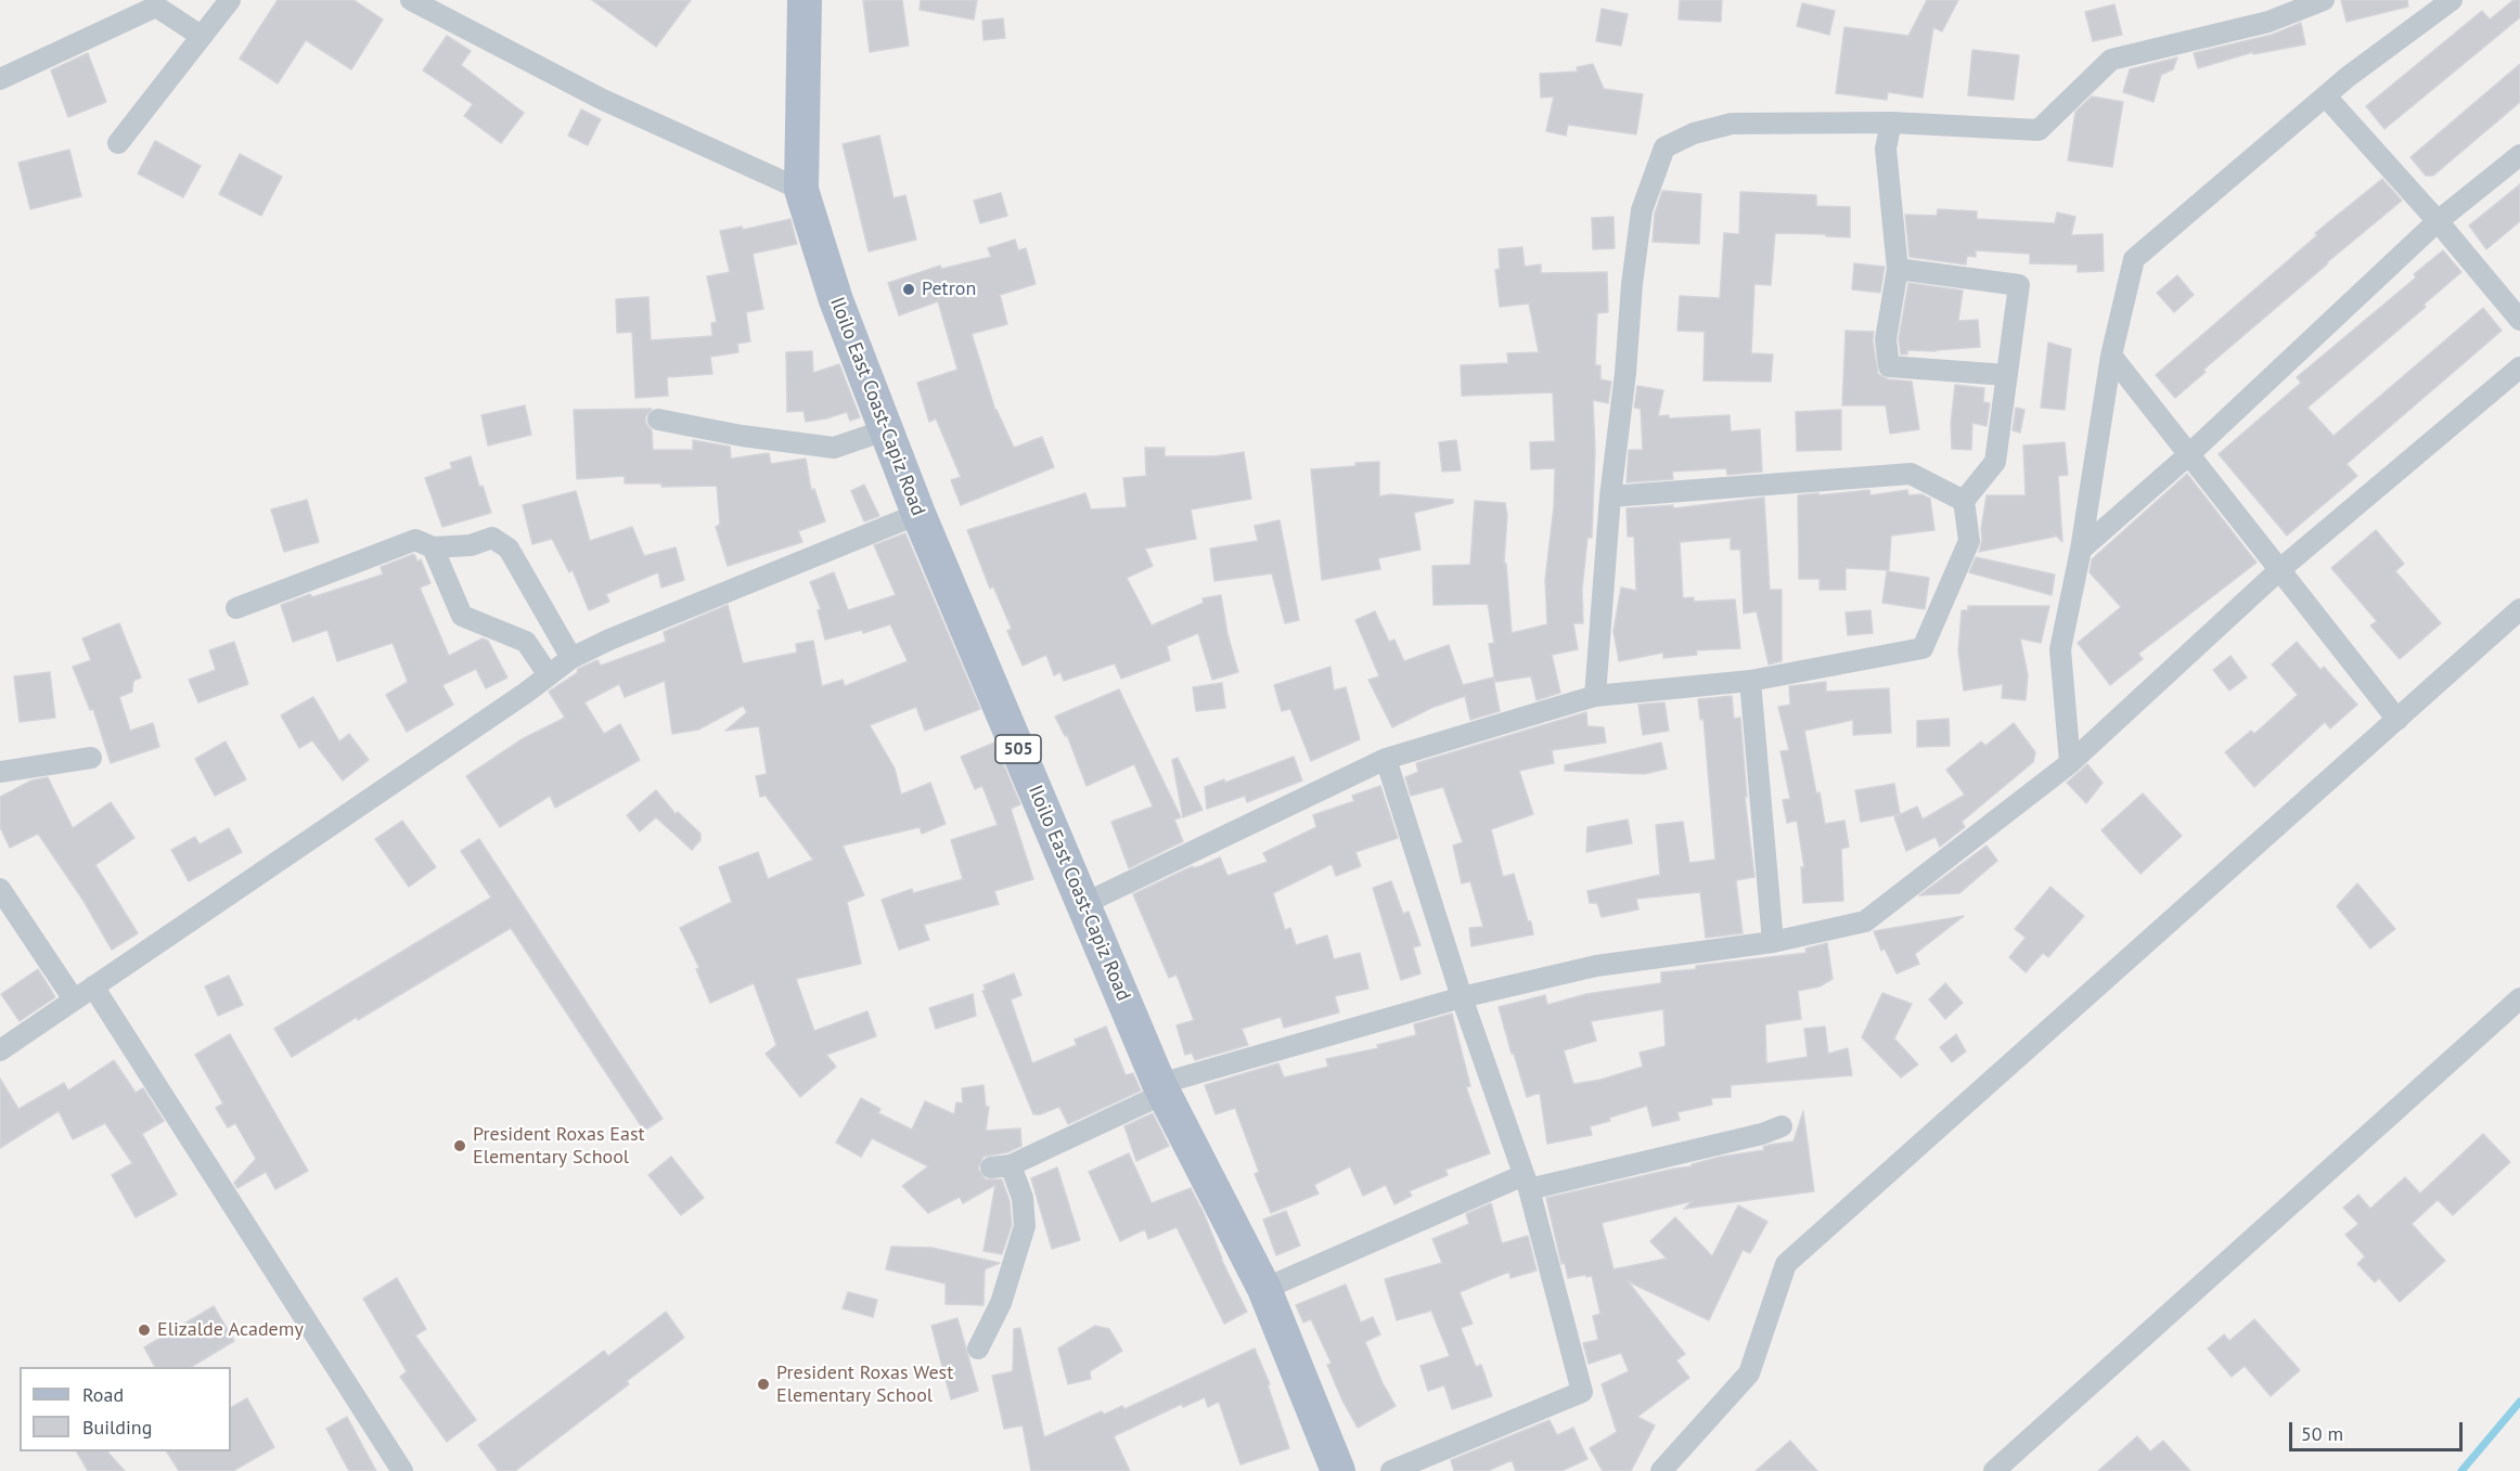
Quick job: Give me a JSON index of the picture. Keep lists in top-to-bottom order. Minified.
{"streets":{"main road":["Iloilo East Coast-Capiz Road","505"]},"places":["Petron","President Roxas East Elementary School","Elizalde Academy","President Roxas West Elementary School"],"legend":["Road","Building"],"scale_bar":"50 m"}
